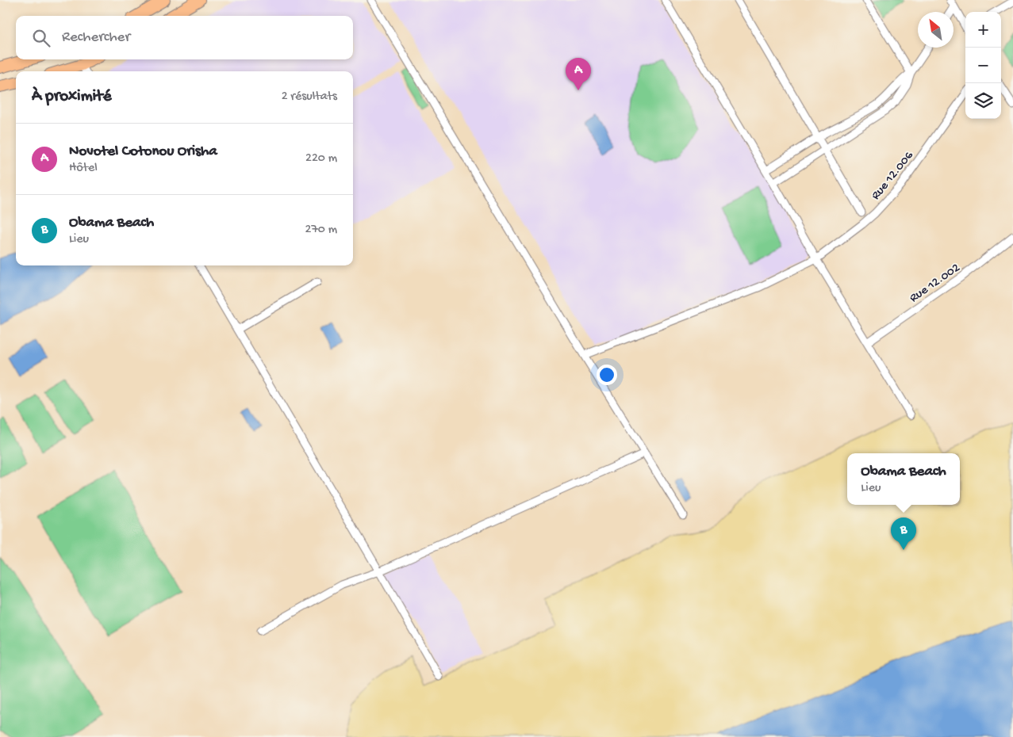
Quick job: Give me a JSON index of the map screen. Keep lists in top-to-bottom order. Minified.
{"streets":{"street":["Rue 12.006","Rue 12.002"]},"north":"top left","page":{"map_buttons":["+","−"],"search":"Rechercher","pins":["A","B"],"heading":["À proximité","2 résultats"],"list":[{"mark":"A","name":"Novotel Cotonou Orisha","note":"Hôtel","value":"220 m"},{"mark":"B","name":"Obama Beach","note":"Lieu","value":"270 m"}],"popup":["Obama Beach","Lieu"]}}
